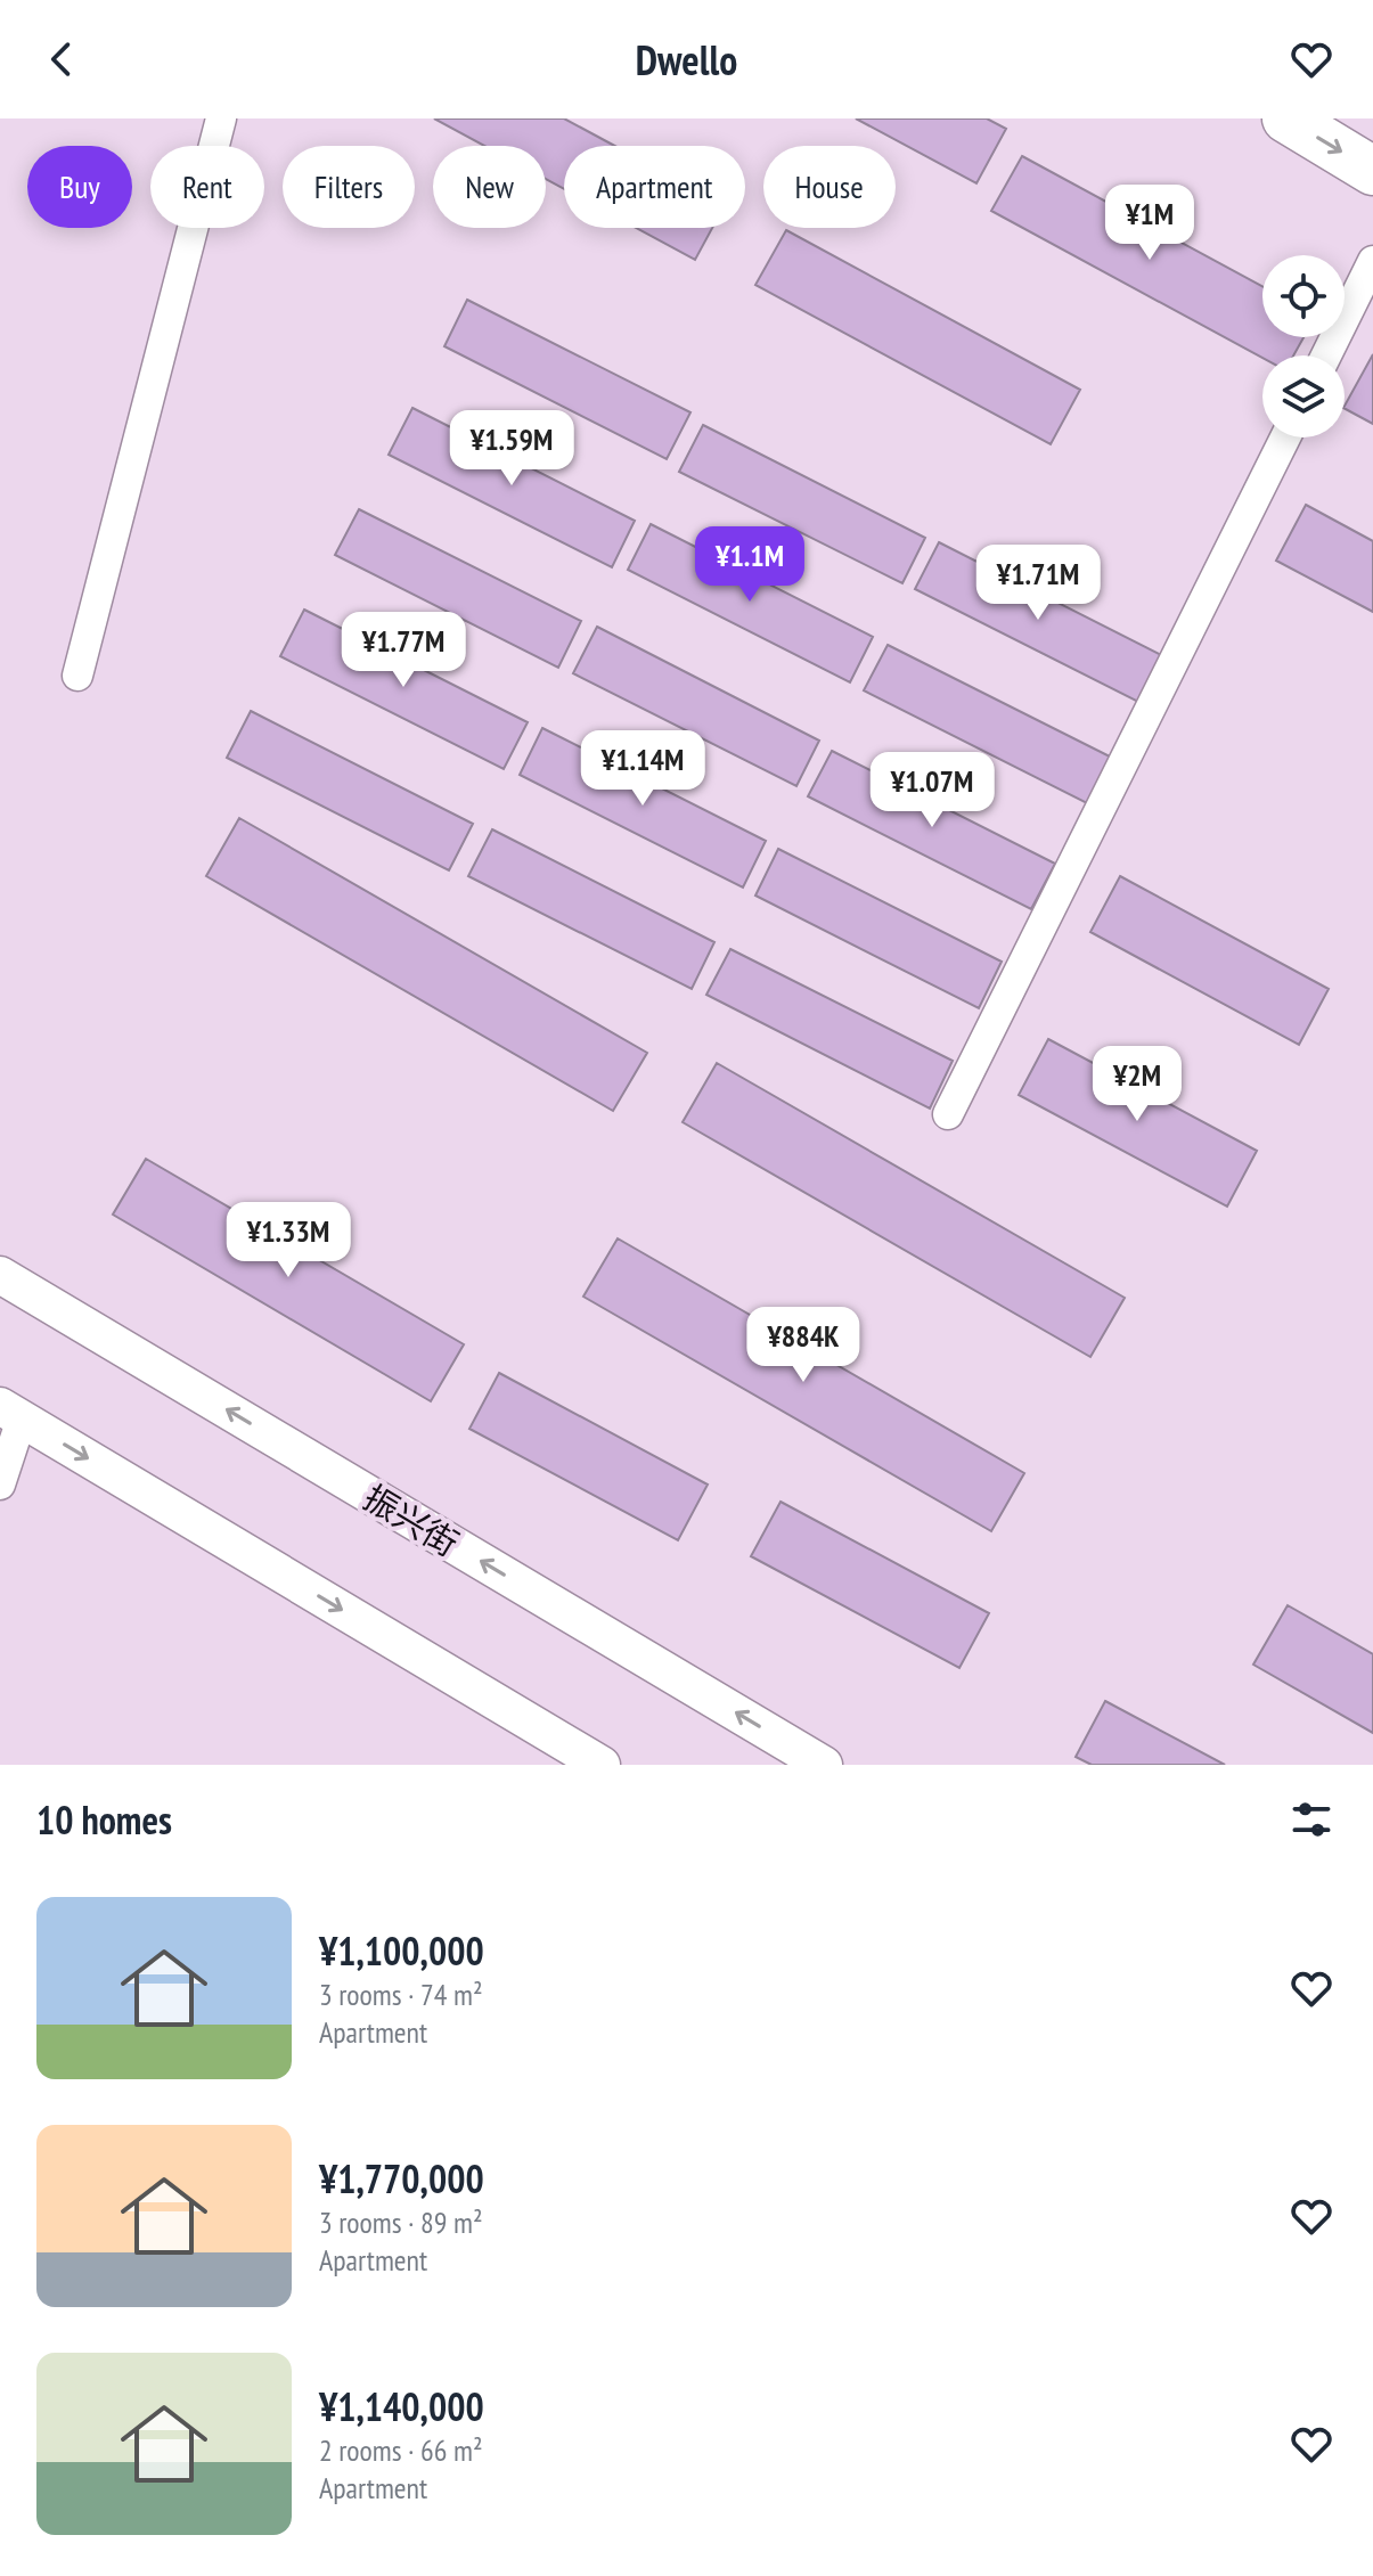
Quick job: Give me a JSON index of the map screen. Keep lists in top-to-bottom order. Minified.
{"streets":{"street":["振兴街"]},"page":{"header":"Dwello","chip":["Buy","Rent","Filters","New","Apartment","House"],"price":["¥1M","¥1.59M","¥1.1M","¥1.71M","¥1.77M","¥1.14M","¥1.07M","¥2M","¥1.33M","¥884K"],"heading":"10 homes","list":[{"name":"¥1,100,000","note":"3 rooms · 74 m² · Apartment"},{"name":"¥1,770,000","note":"3 rooms · 89 m² · Apartment"},{"name":"¥1,140,000","note":"2 rooms · 66 m² · Apartment"}]}}
